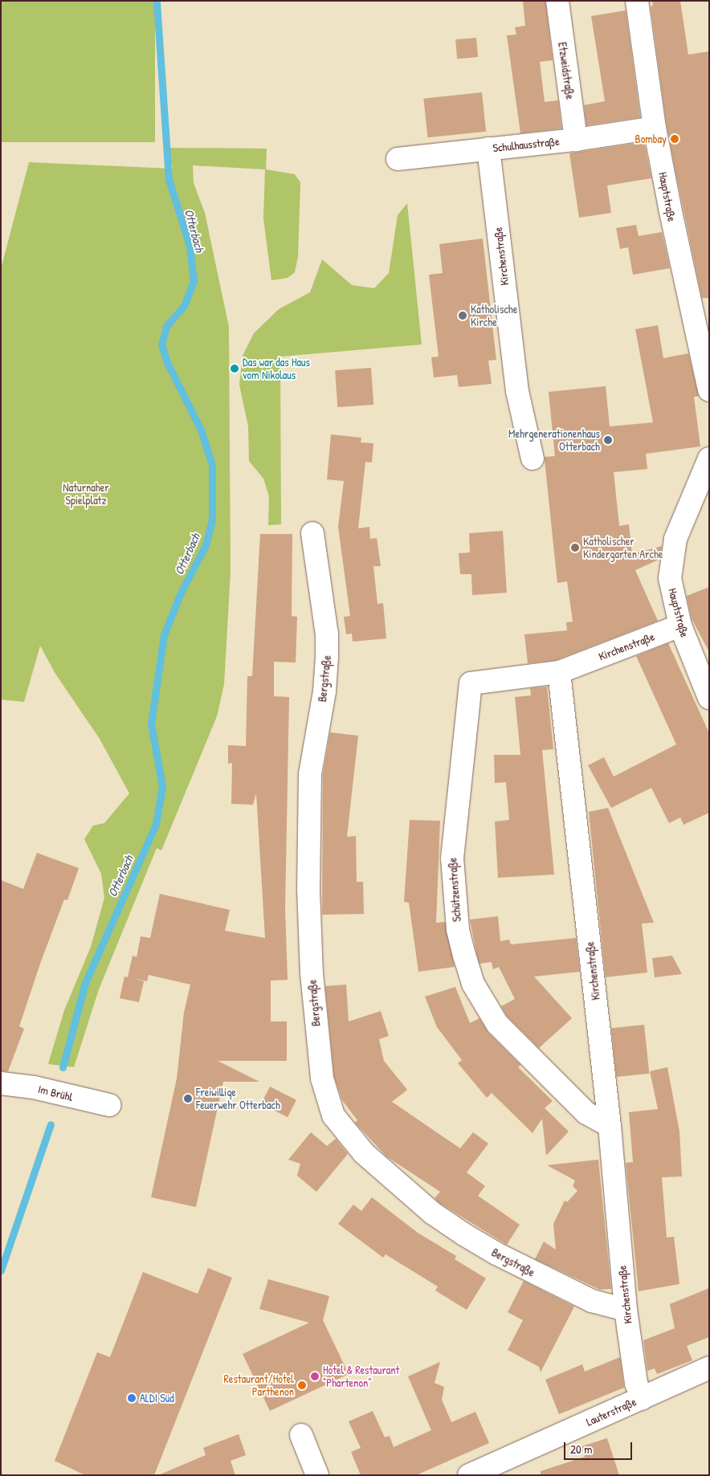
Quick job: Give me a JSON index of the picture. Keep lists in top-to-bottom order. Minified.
{"streets":{"street":["Etzweidstraße","Schulhausstraße","Hauptstraße","Kirchenstraße","Bergstraße","Schützenstraße","Im Brühl","Lauterstraße"]},"crossings":[["Etzweidstraße","Schulhausstraße"],["Schulhausstraße","Hauptstraße"],["Schulhausstraße","Kirchenstraße"],["Hauptstraße","Kirchenstraße"],["Kirchenstraße","Bergstraße"],["Kirchenstraße","Schützenstraße"],["Kirchenstraße","Lauterstraße"]],"water":["Otterbach"],"parks":["Naturnaher Spielplatz"],"places":["Bombay","Katholische Kirche","Das war das Haus vom Nikolaus","Mehrgenerationenhaus Otterbach","Katholischer Kindergarten Arche","Freiwillige Feuerwehr Otterbach","Hotel & Restaurant \"Phartenon\"","Restaurant/Hotel Parthenon","ALDI Süd"],"scale_bar":"20 m"}
